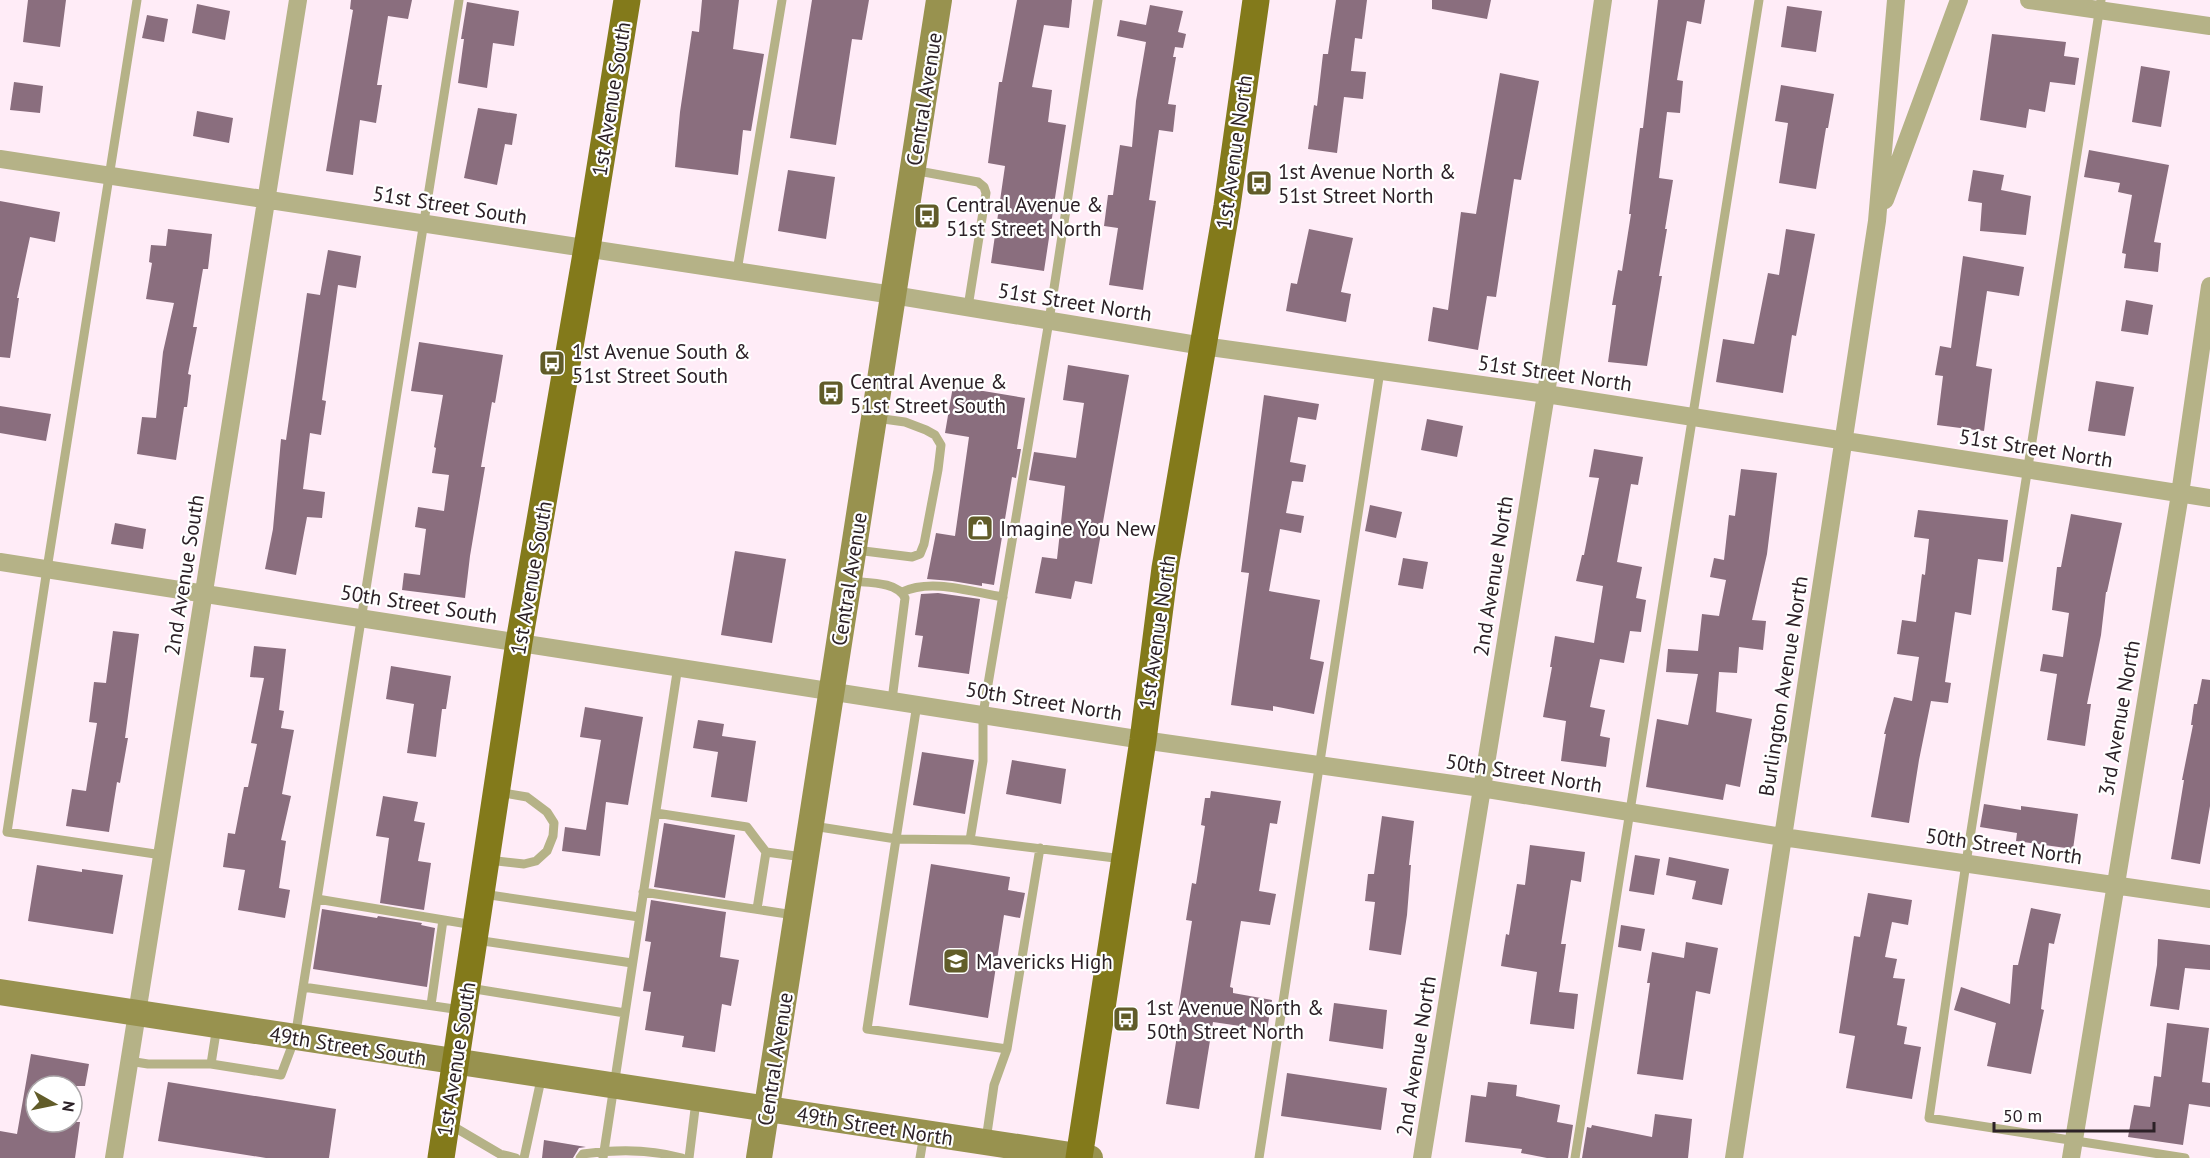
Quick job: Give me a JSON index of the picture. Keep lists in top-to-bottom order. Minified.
{"streets":{"main road":["1st Avenue South","Central Avenue","1st Avenue North","49th Street South","49th Street North"],"street":["51st Street South","51st Street North","2nd Avenue South","2nd Avenue North","50th Street South","Burlington Avenue North","50th Street North","3rd Avenue North"]},"crossings":[["1st Avenue South","51st Street South"],["1st Avenue South","50th Street South"],["1st Avenue South","49th Street South"],["Central Avenue","51st Street South"],["Central Avenue","51st Street North"],["Central Avenue","50th Street South"],["Central Avenue","50th Street North"],["Central Avenue","49th Street South"],["Central Avenue","49th Street North"],["1st Avenue North","51st Street North"],["1st Avenue North","50th Street North"],["1st Avenue North","49th Street North"],["51st Street South","51st Street North"],["51st Street South","2nd Avenue South"],["51st Street North","2nd Avenue North"],["51st Street North","Burlington Avenue North"],["51st Street North","3rd Avenue North"],["2nd Avenue South","50th Street South"],["2nd Avenue South","49th Street South"],["2nd Avenue North","50th Street North"],["50th Street South","50th Street North"],["Burlington Avenue North","50th Street North"],["50th Street North","3rd Avenue North"],["49th Street South","49th Street North"]],"places":{"bus stop":["1st Avenue North & 51st Street North","Central Avenue & 51st Street North","1st Avenue South & 51st Street South","Central Avenue & 51st Street South","1st Avenue North & 50th Street North"],"shop":["Imagine You New"],"school or university":["Mavericks High"]},"scale_bar":"50 m","north":"right"}
